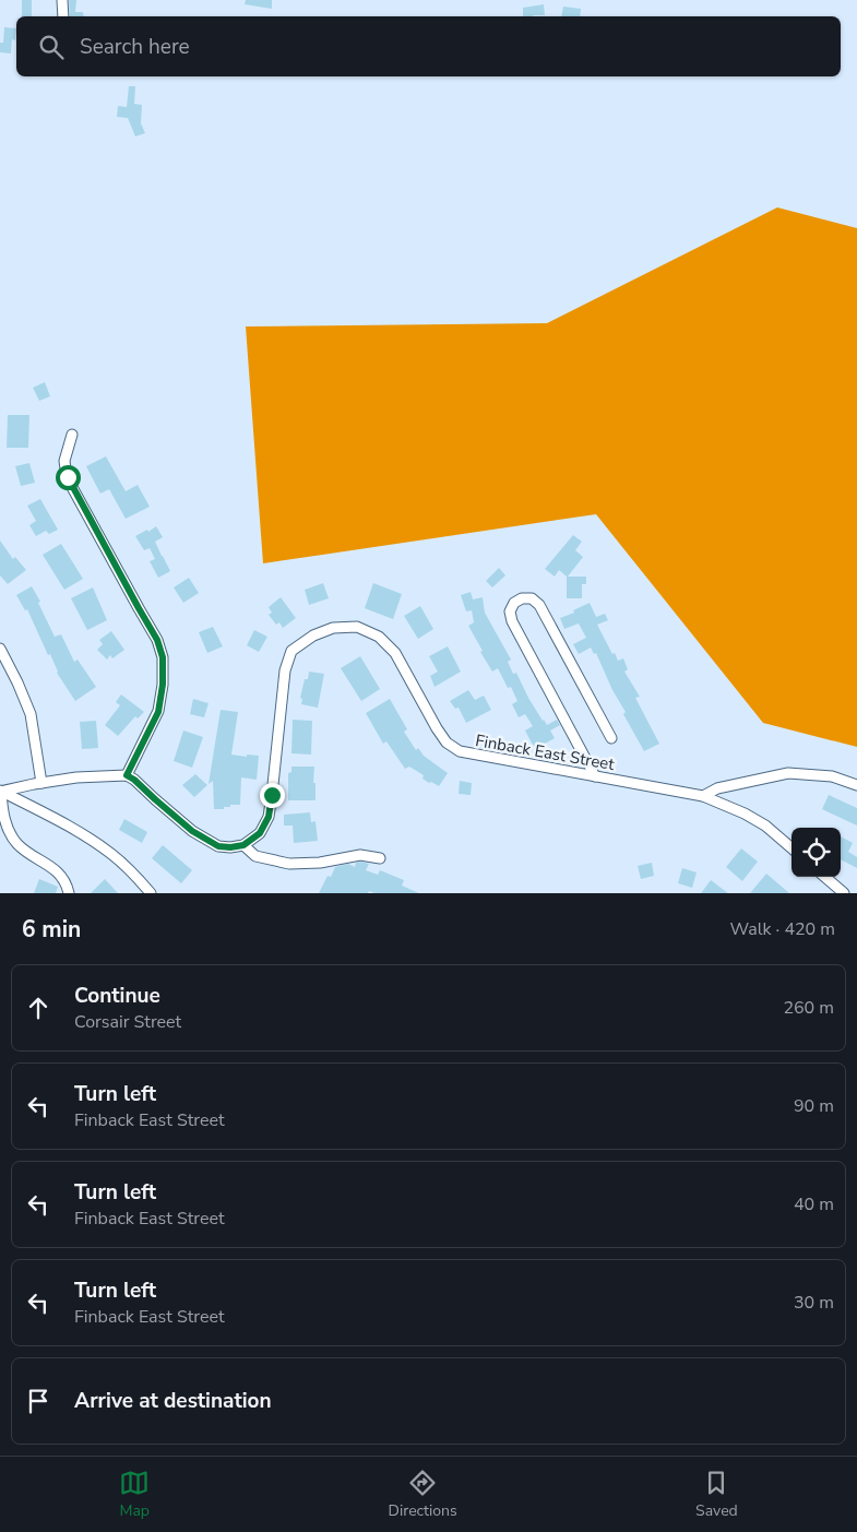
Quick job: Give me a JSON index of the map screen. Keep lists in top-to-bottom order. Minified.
{"streets":{"street":["Finback East Street"]},"page":{"search":"Search here","heading":["6 min","Walk · 420 m"],"list":[["Continue","Corsair Street","260 m"],["Turn left","Finback East Street","90 m"],["Turn left","Finback East Street","40 m"],["Turn left","Finback East Street","30 m"],"Arrive at destination"],"nav":["Map","Directions","Saved"]}}
